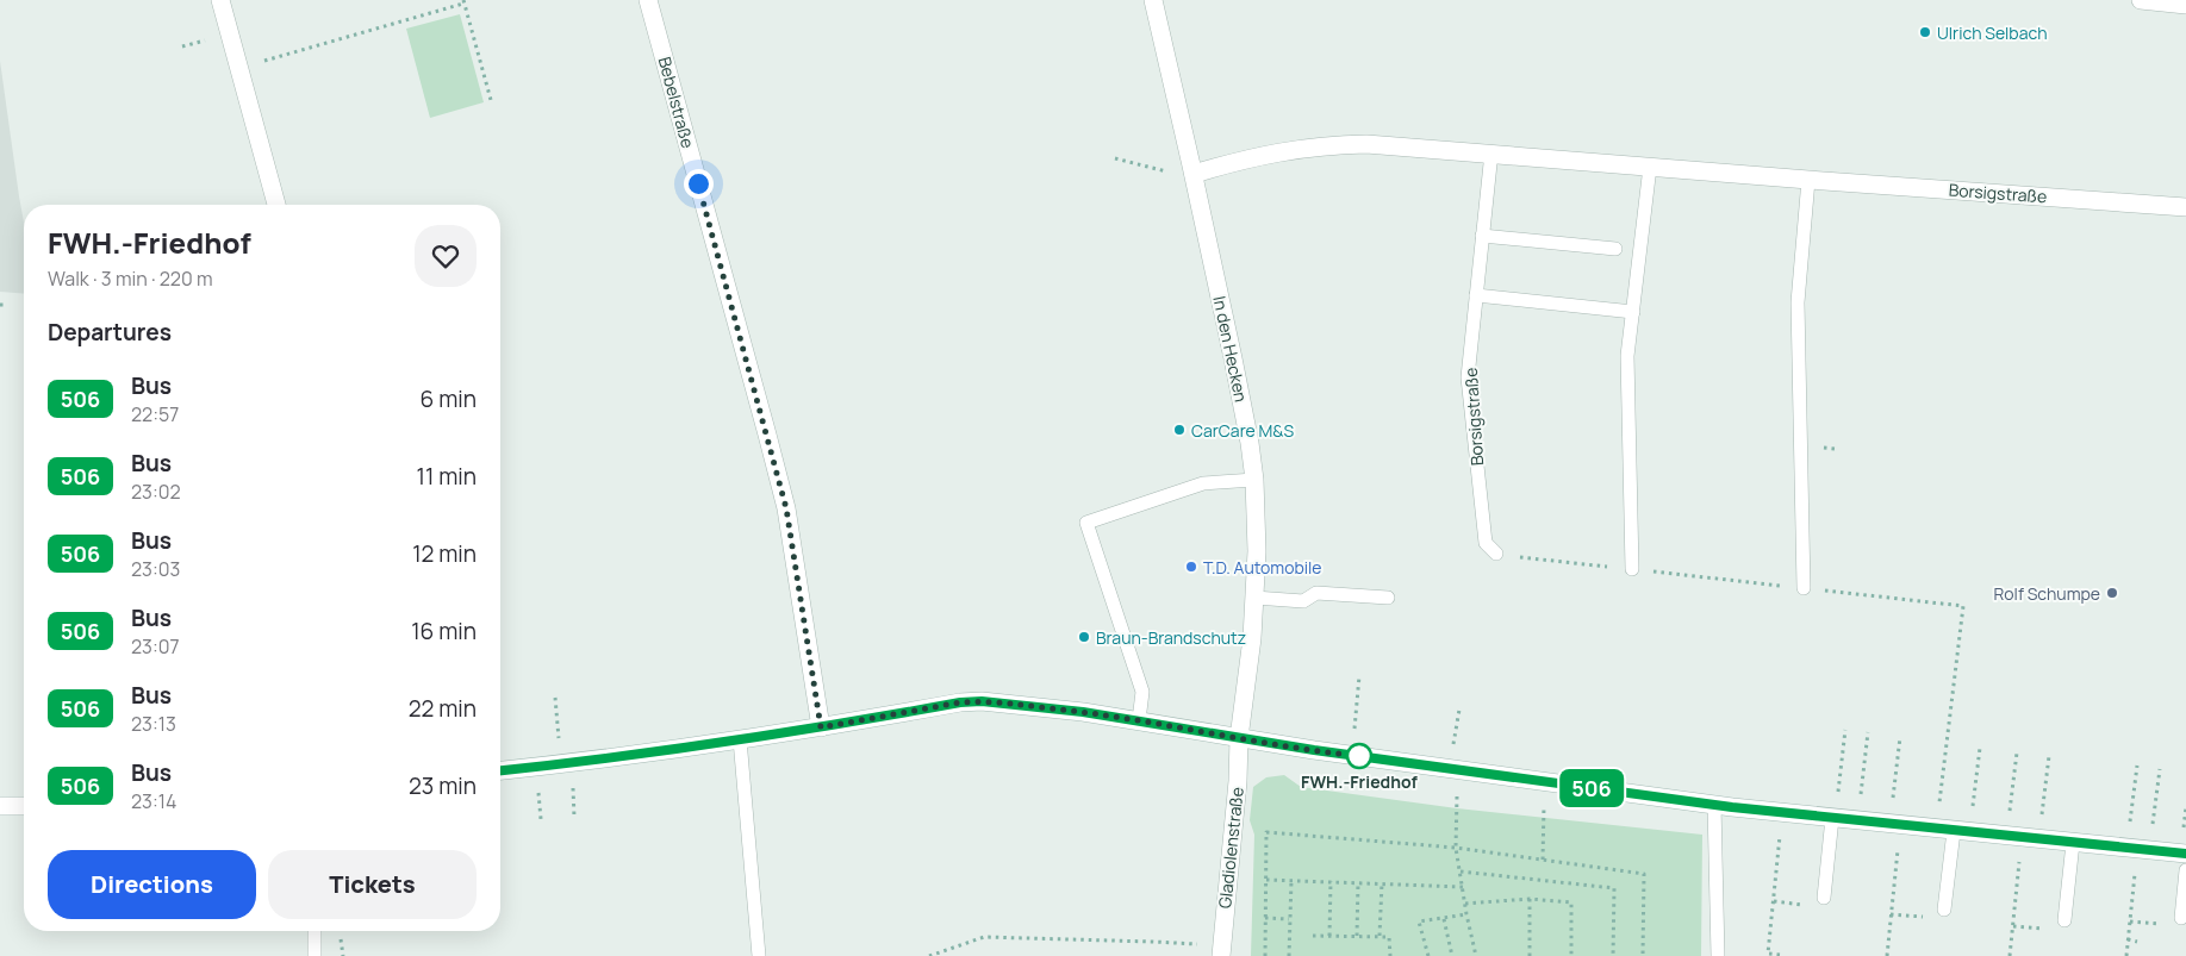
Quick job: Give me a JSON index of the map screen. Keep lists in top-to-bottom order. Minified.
{"streets":{"street":["Bebelstraße","Borsigstraße","In den Hecken","Gladiolenstraße"]},"crossings":[["Borsigstraße","In den Hecken"],["In den Hecken","Gladiolenstraße"]],"places":["Ulrich Selbach","CarCare M&S","T.D. Automobile","Rolf Schumpe","Braun-Brandschutz","FWH.-Friedhof"],"lines":["bus line 506"],"page":{"on_map":"506","heading":[["FWH.-Friedhof","Walk · 3 min · 220 m"],"Departures"],"list":[{"mark":"506","name":"Bus","note":"22:57","value":"6 min"},{"mark":"506","name":"Bus","note":"23:02","value":"11 min"},{"mark":"506","name":"Bus","note":"23:03","value":"12 min"},{"mark":"506","name":"Bus","note":"23:07","value":"16 min"},{"mark":"506","name":"Bus","note":"23:13","value":"22 min"},{"mark":"506","name":"Bus","note":"23:14","value":"23 min"}],"buttons":["Directions","Tickets"]}}
